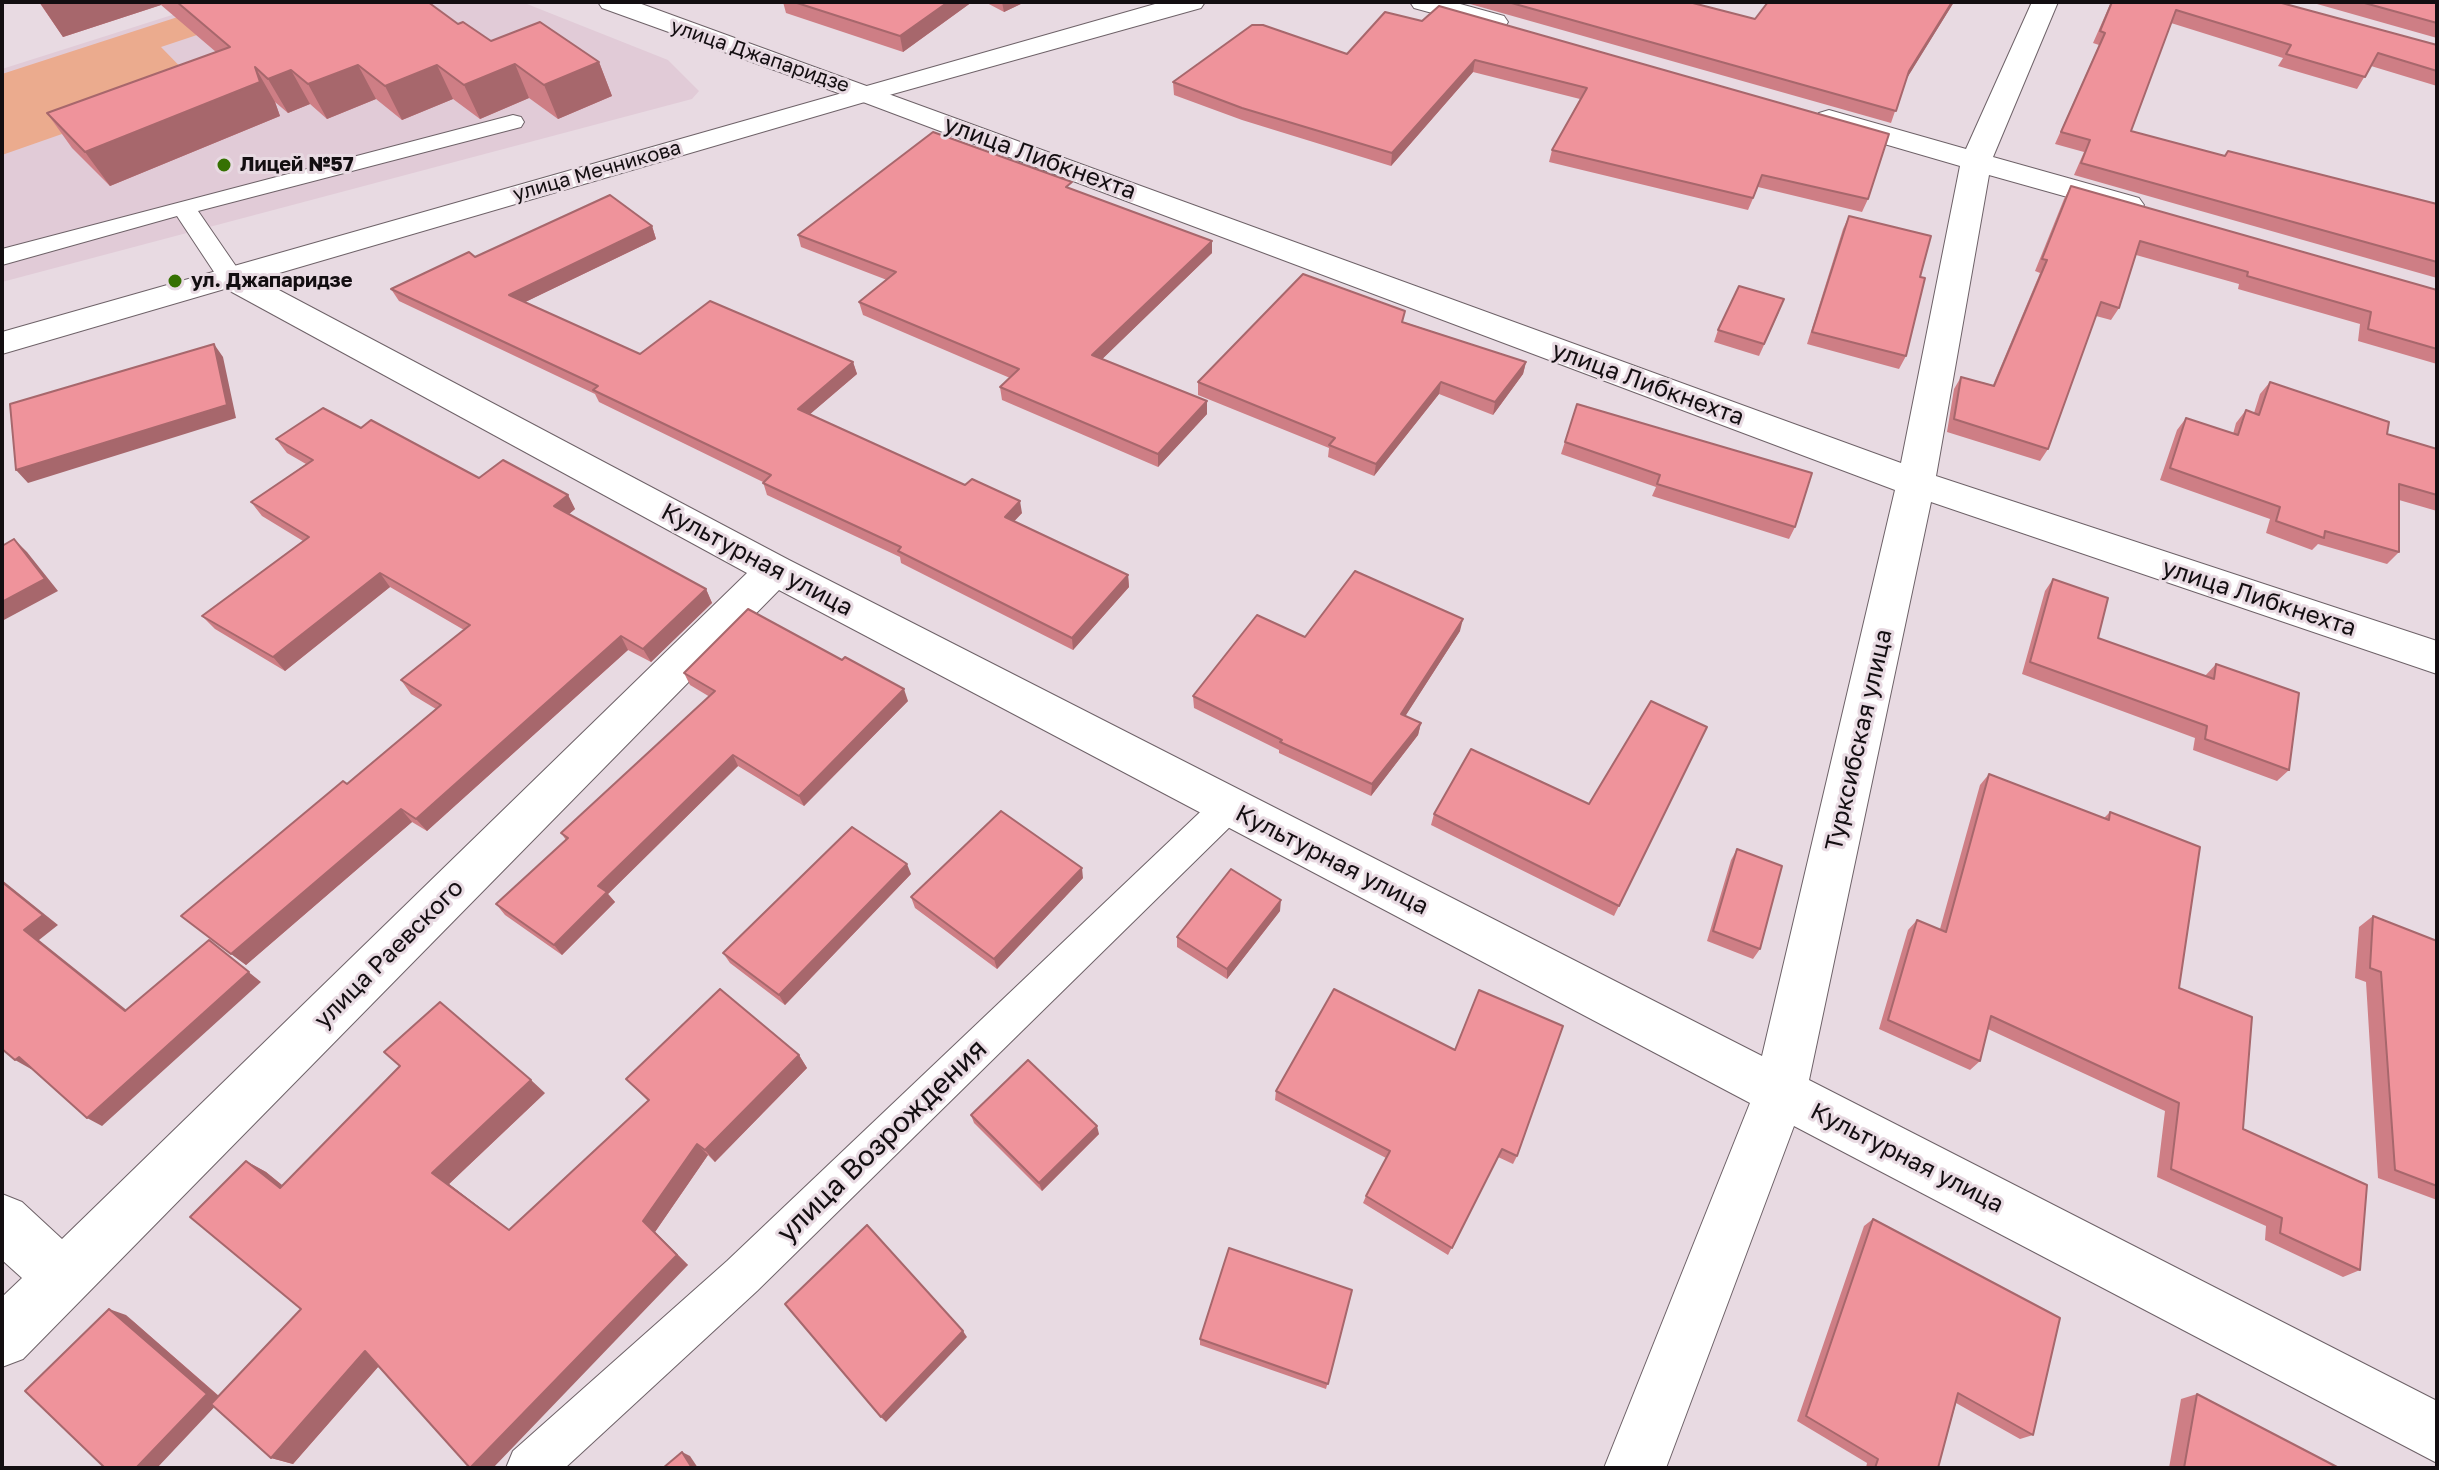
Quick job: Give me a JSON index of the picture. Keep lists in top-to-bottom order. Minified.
{"streets":{"street":["улица Джапаридзе","улица Либкнехта","улица Мечникова","Культурная улица","Турксибская улица","улица Раевского"],"lane":["улица Возрождения"]},"crossings":[["улица Джапаридзе","улица Либкнехта"],["улица Джапаридзе","улица Мечникова"],["улица Либкнехта","улица Мечникова"],["улица Либкнехта","Турксибская улица"],["улица Мечникова","Культурная улица"],["Культурная улица","Турксибская улица"],["Культурная улица","улица Раевского"],["Культурная улица","улица Возрождения"]],"places":["Лицей №57","ул. Джапаридзе"]}
